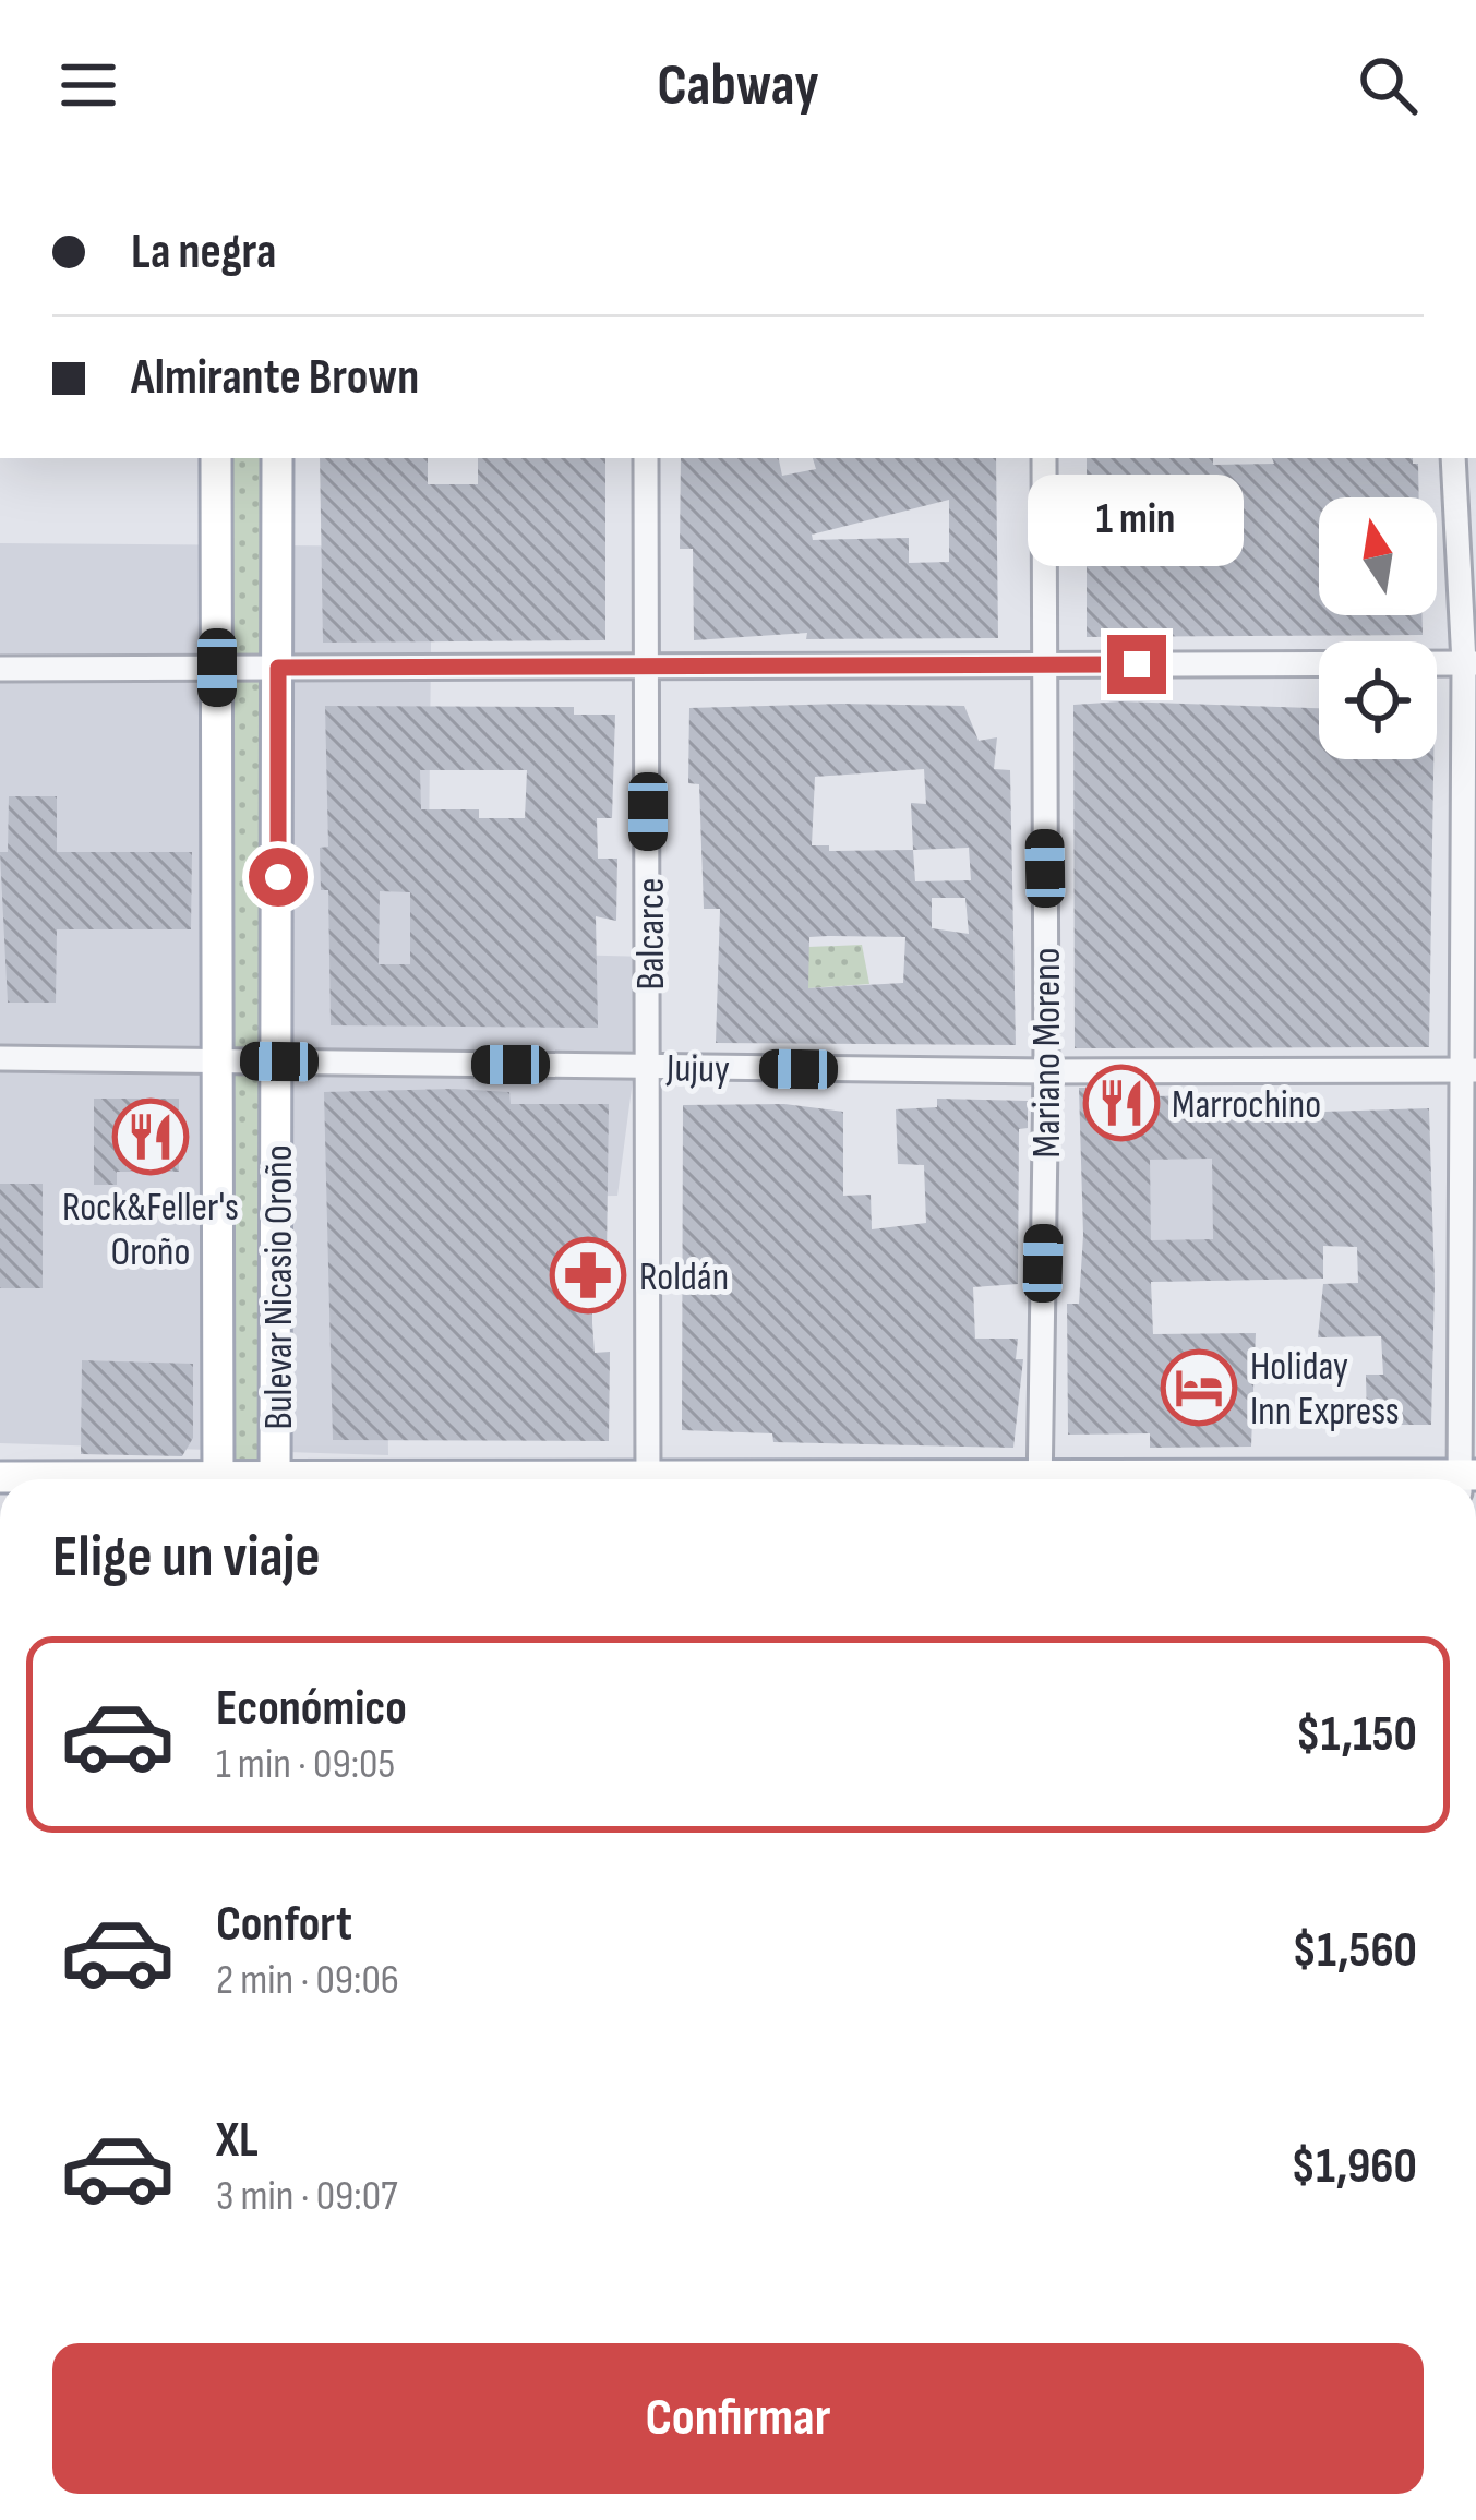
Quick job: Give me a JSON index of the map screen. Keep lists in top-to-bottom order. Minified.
{"streets":{"main road":["Bulevar Nicasio Oroño"],"street":["Balcarce","Mariano Moreno","Jujuy"]},"crossings":[["Balcarce","Jujuy"],["Mariano Moreno","Jujuy"],["Jujuy","Bulevar Nicasio Oroño"]],"places":{"restaurant":["Marrochino","Rock&Feller's Oroño"],"pharmacy":["Roldán"],"hotel":["Holiday Inn Express"]},"north":"top","page":{"header":"Cabway","banner":["La negra","Almirante Brown"],"bubble":"1 min","heading":"Elige un viaje","list":[{"name":"Económico","note":"1 min · 09:05","value":"$1,150"},{"name":"Confort","note":"2 min · 09:06","value":"$1,560"},{"name":"XL","note":"3 min · 09:07","value":"$1,960"}],"buttons":"Confirmar"}}
